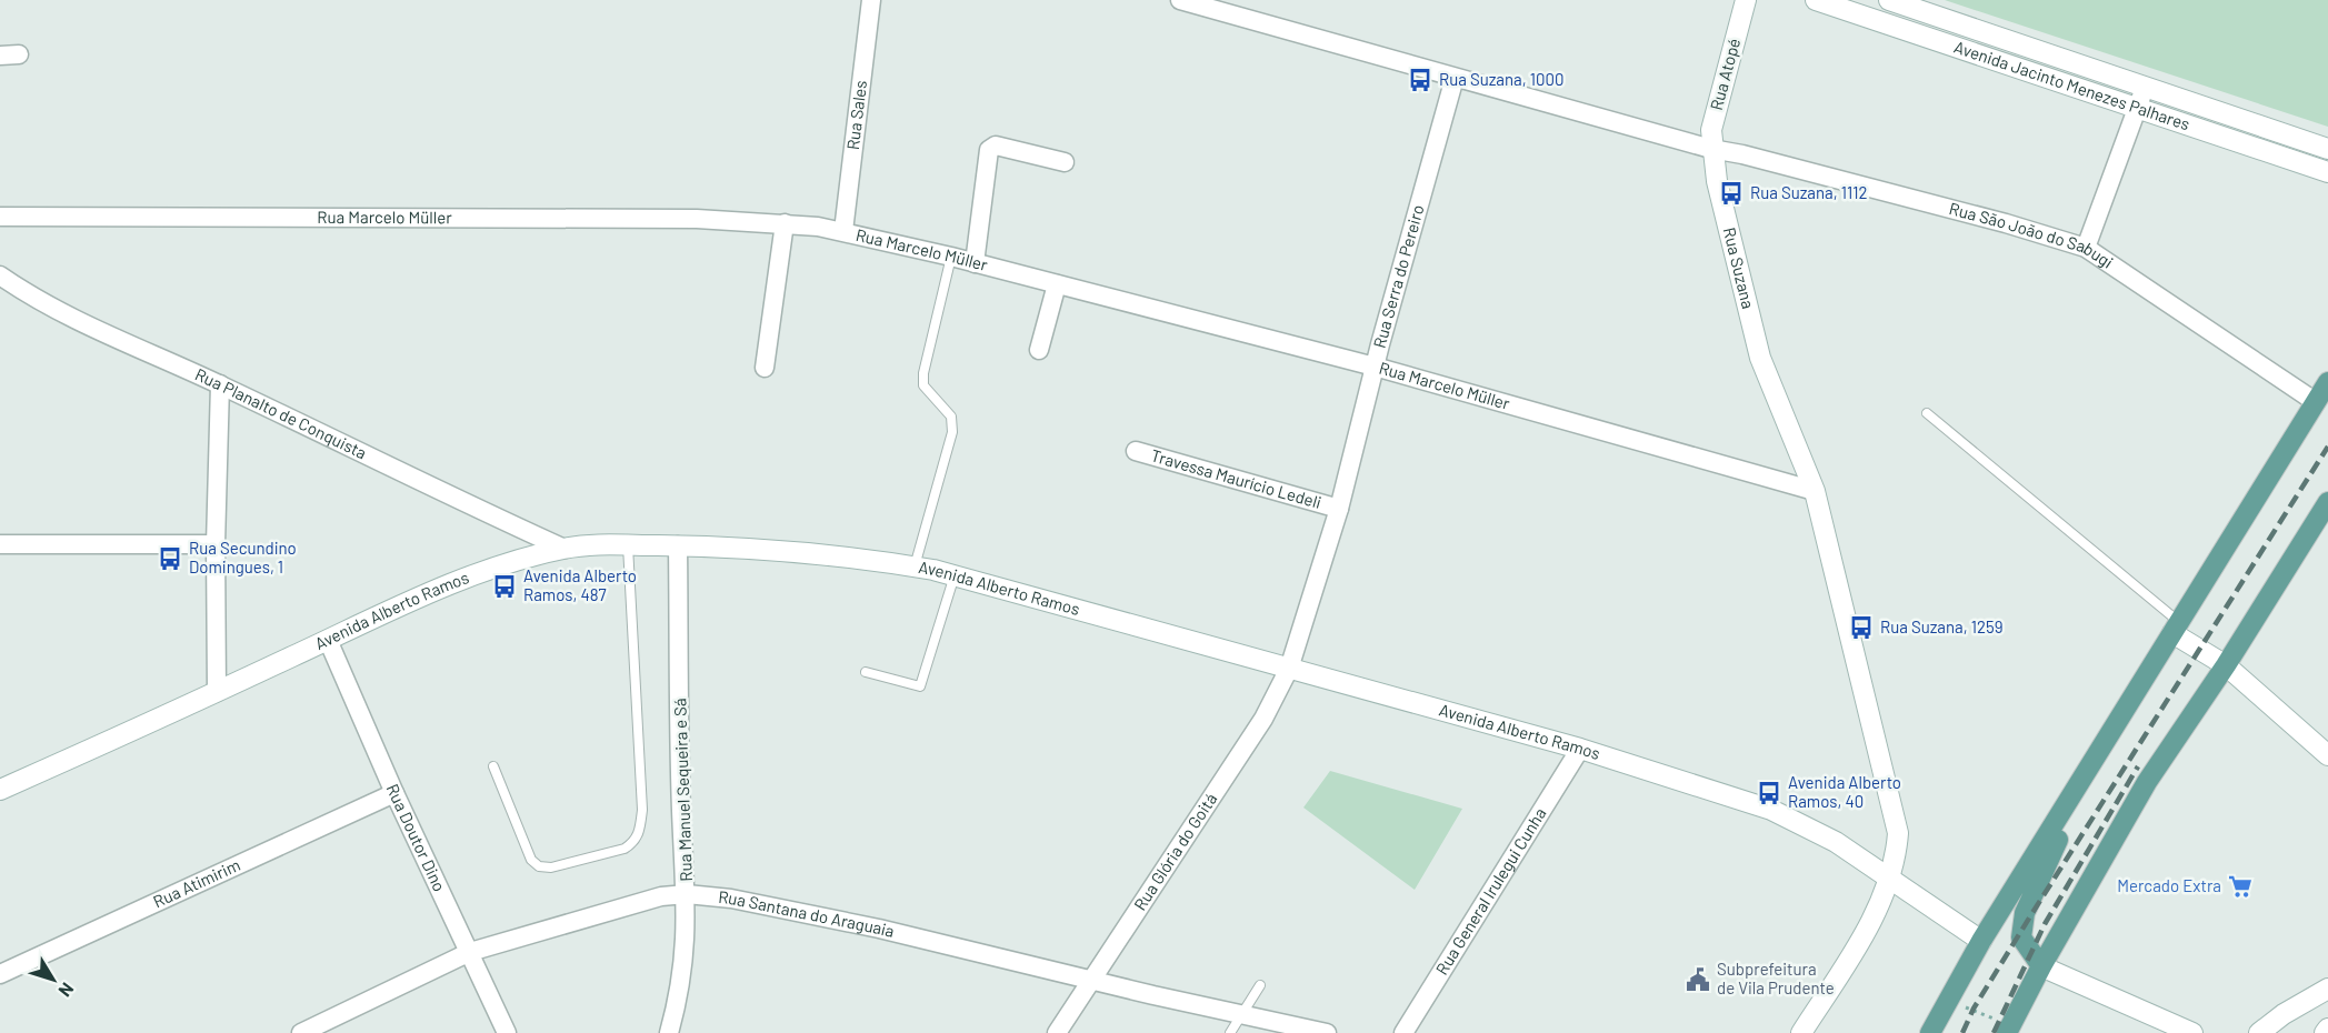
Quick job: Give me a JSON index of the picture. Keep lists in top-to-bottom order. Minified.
{"streets":{"main road":["Rua Atopé","Avenida Jacinto Menezes Palhares","Rua Suzana","Avenida Alberto Ramos"],"street":["Rua Sales","Rua Marcelo Müller","Rua São João do Sabugi","Rua Serra do Pereiro","Rua Planalto de Conquista","Travessa Maurício Ledeli","Rua Manuel Sequeira e Sá","Rua Doutor Dino","Rua Glória do Goitá","Rua Atimirim","Rua General Irulegui Cunha","Rua Santana do Araguaia"]},"crossings":[["Rua Atopé","Rua São João do Sabugi"],["Rua Atopé","Rua Suzana"],["Rua Sales","Rua Marcelo Müller"],["Rua Marcelo Müller","Rua Suzana"],["Rua Marcelo Müller","Rua Serra do Pereiro"],["Rua São João do Sabugi","Rua Suzana"],["Rua Suzana","Avenida Alberto Ramos"],["Rua Serra do Pereiro","Travessa Maurício Ledeli"],["Rua Serra do Pereiro","Avenida Alberto Ramos"],["Rua Serra do Pereiro","Rua Glória do Goitá"],["Rua Planalto de Conquista","Avenida Alberto Ramos"],["Avenida Alberto Ramos","Rua Manuel Sequeira e Sá"],["Avenida Alberto Ramos","Rua Doutor Dino"],["Avenida Alberto Ramos","Rua Glória do Goitá"],["Avenida Alberto Ramos","Rua General Irulegui Cunha"],["Rua Manuel Sequeira e Sá","Rua Santana do Araguaia"],["Rua Doutor Dino","Rua Atimirim"],["Rua Doutor Dino","Rua Santana do Araguaia"],["Rua Glória do Goitá","Rua Santana do Araguaia"]],"places":{"bus stop":["Rua Suzana, 1000","Rua Suzana, 1112","Rua Secundino Domingues, 1","Avenida Alberto Ramos, 487","Rua Suzana, 1259","Avenida Alberto Ramos, 40"],"supermarket":["Mercado Extra"],"public building":["Subprefeitura de Vila Prudente"]},"north":"bottom right"}
